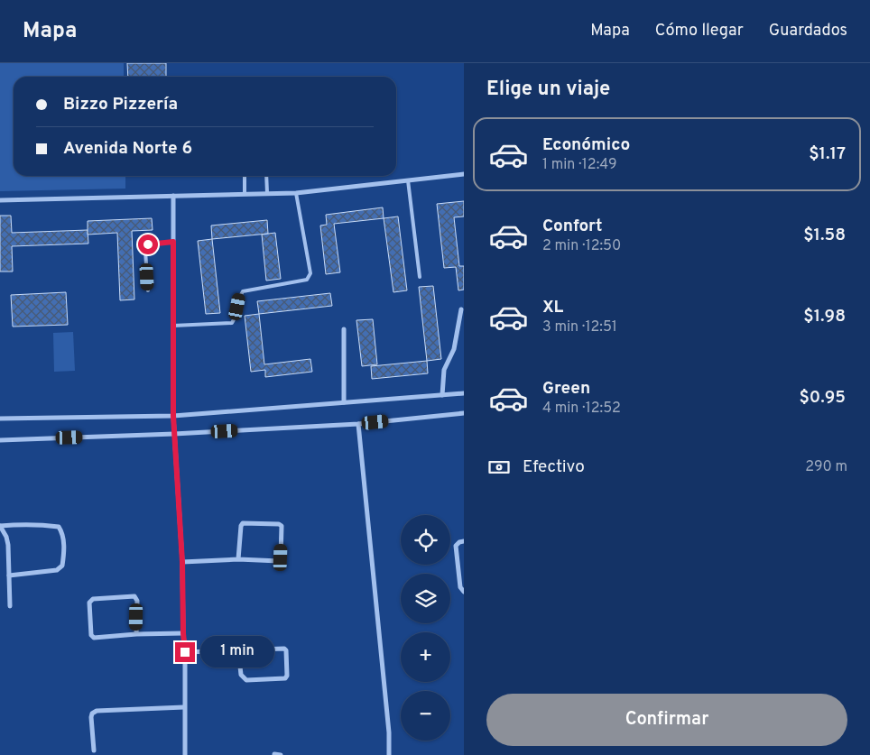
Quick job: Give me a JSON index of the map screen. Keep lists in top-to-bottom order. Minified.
{"page":{"header":"Mapa","nav":["Mapa","Cómo llegar","Guardados"],"heading":"Elige un viaje","banner":["Bizzo Pizzería","Avenida Norte 6"],"list":[{"name":"Económico","note":"1 min · 12:49","value":"$1.17"},{"name":"Confort","note":"2 min · 12:50","value":"$1.58"},{"name":"XL","note":"3 min · 12:51","value":"$1.98"},{"name":"Green","note":"4 min · 12:52","value":"$0.95"}],"pay":["Efectivo","290 m"],"map_buttons":["+","−"],"bubble":"1 min","buttons":"Confirmar"}}
